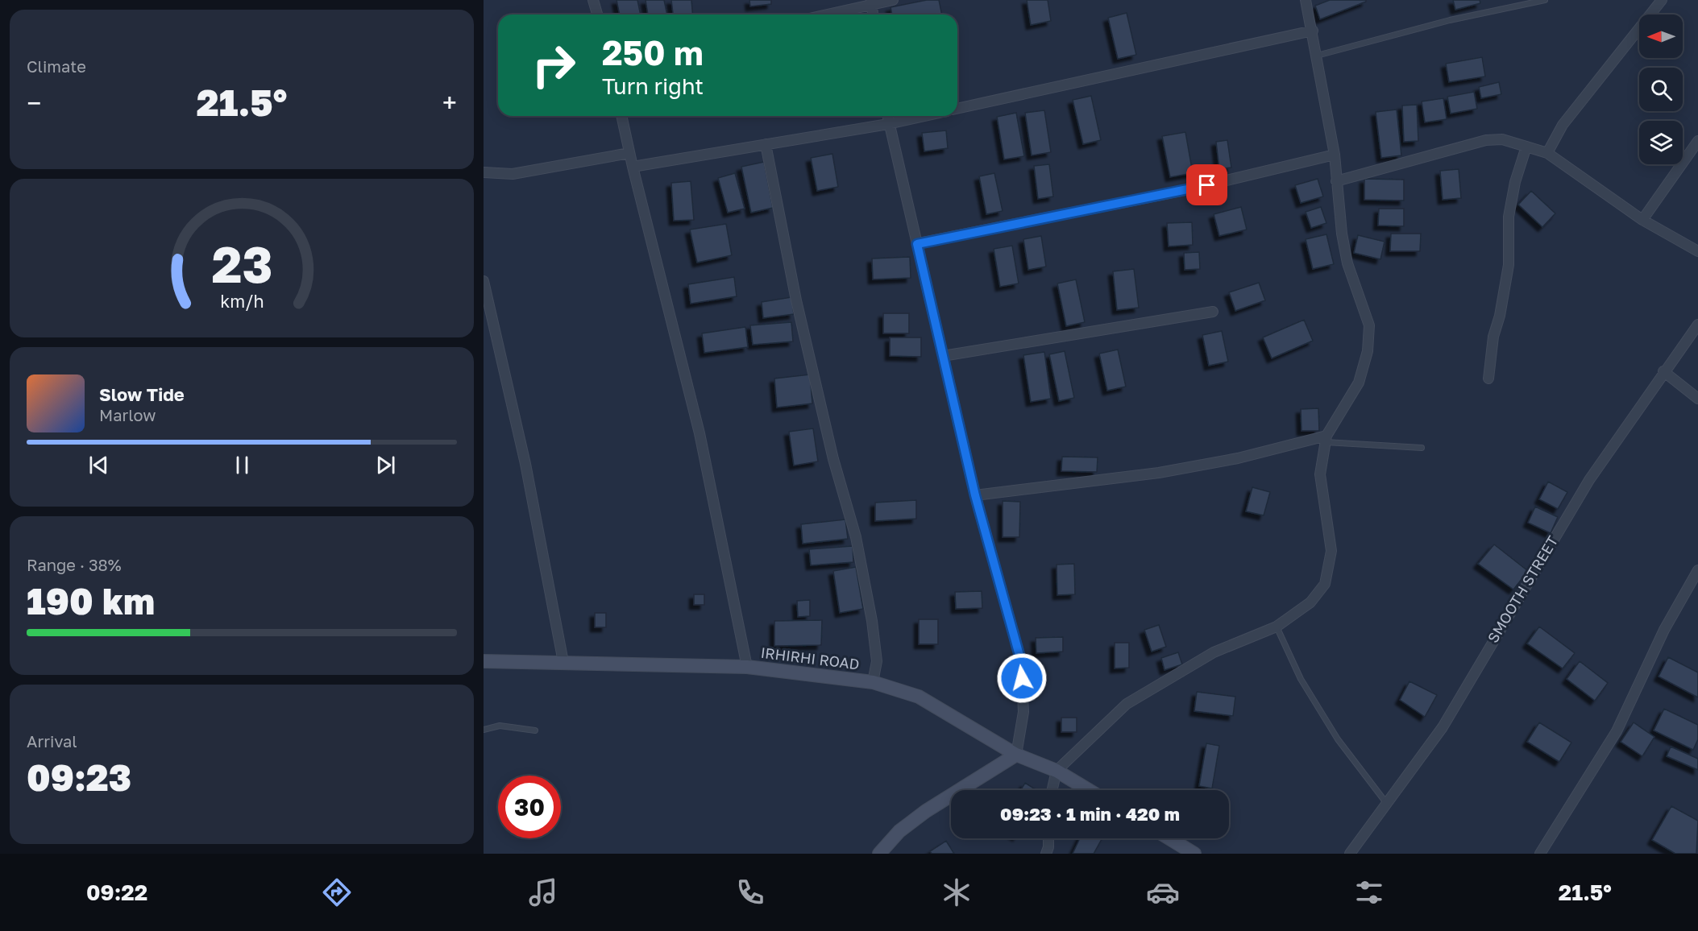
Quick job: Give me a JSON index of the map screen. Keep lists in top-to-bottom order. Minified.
{"streets":{"street":["SMOOTH STREET","IRHIRHI ROAD"]},"north":"left","page":{"tile":["Climate",["Range · 38%","190 km"],["Arrival","09:23"]],"turn":["250 m","Turn right"],"heat":["−","21.5°","+"],"song":["Slow Tide","Marlow"],"limit":"30","trip":"09:23 · 1 min · 420 m","tabs":["09:22","21.5°"],"gauge":["23","km/h"]}}
